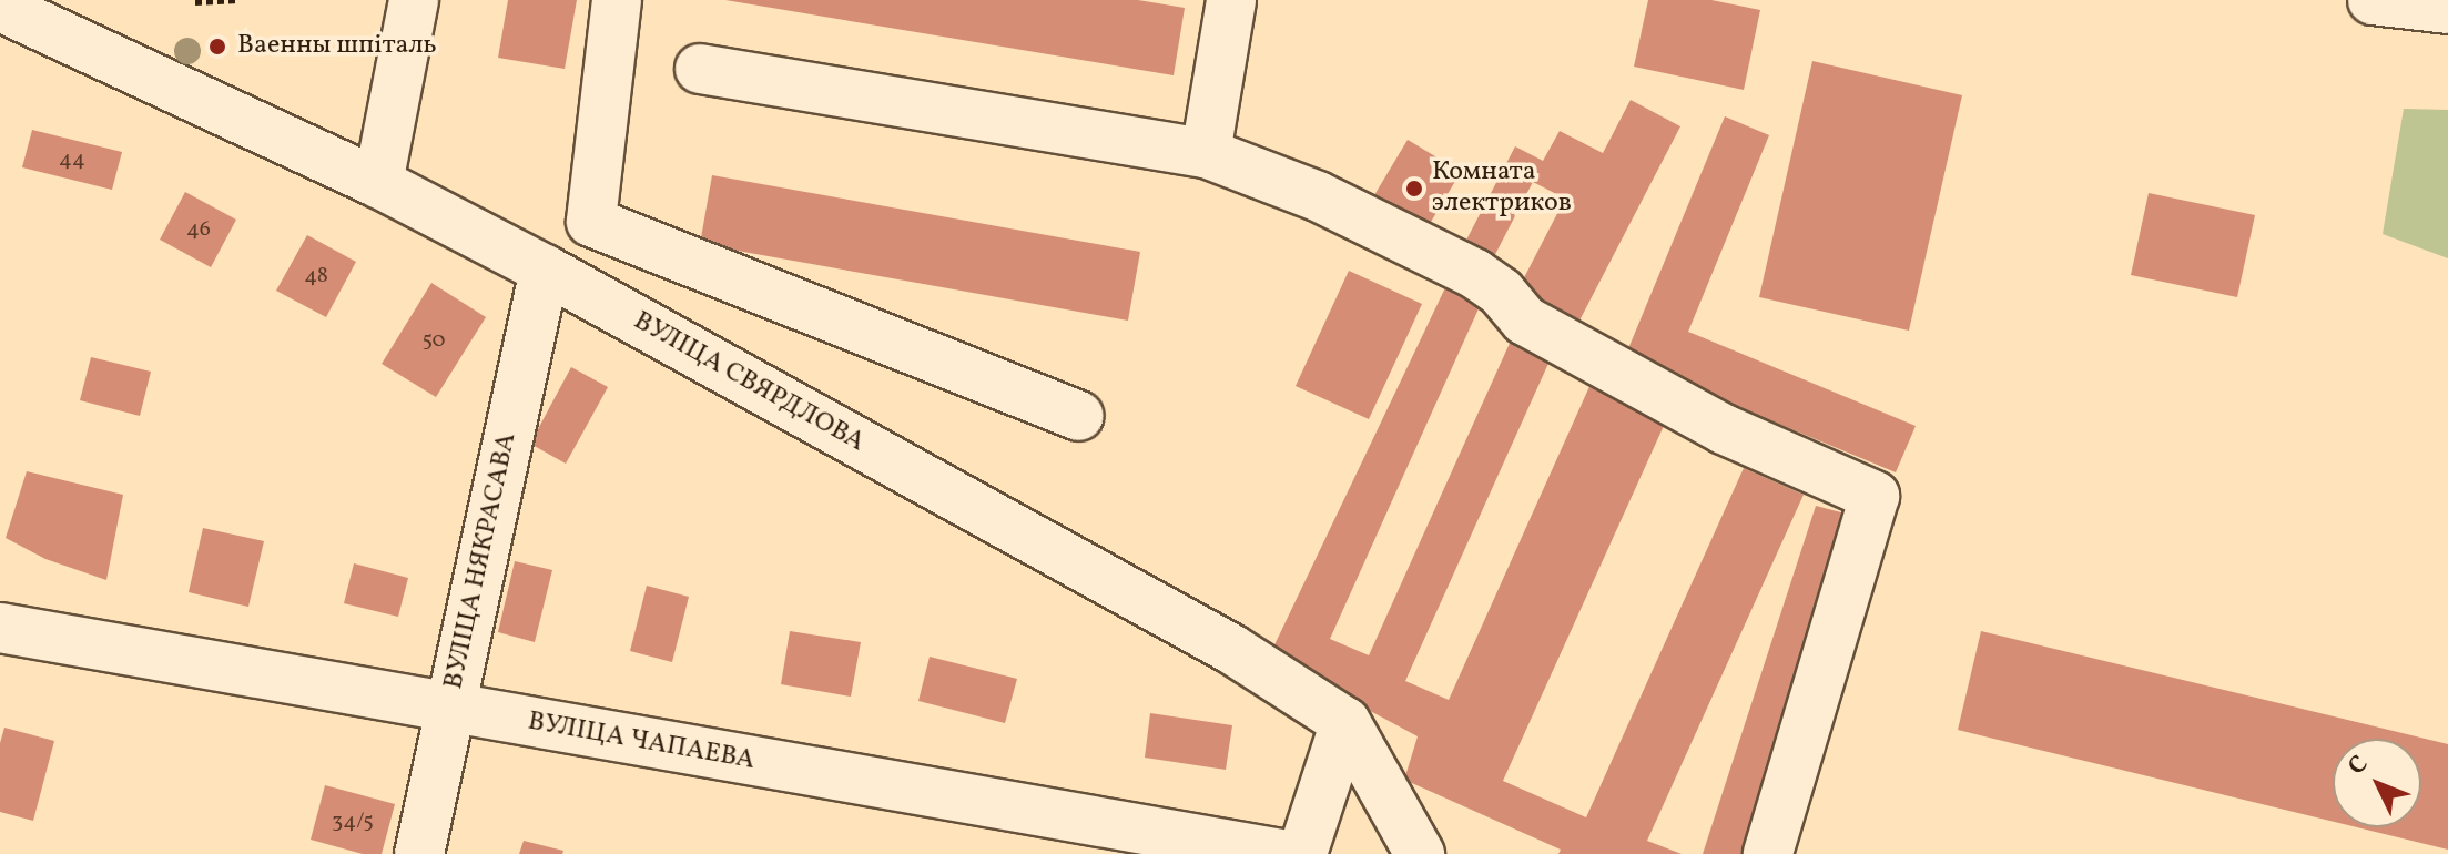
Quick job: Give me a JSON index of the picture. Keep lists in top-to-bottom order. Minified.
{"streets":{"street":["ВУЛІЦА СВЯРДЛОВА","ВУЛІЦА НЯКРАСАВА","ВУЛІЦА ЧАПАЕВА"]},"crossings":[["ВУЛІЦА СВЯРДЛОВА","ВУЛІЦА НЯКРАСАВА"],["ВУЛІЦА НЯКРАСАВА","ВУЛІЦА ЧАПАЕВА"]],"places":["Ваенны шпіталь","Комната электриков"],"house_numbers":["44","46","48","50","34/5"],"north":"top left"}
